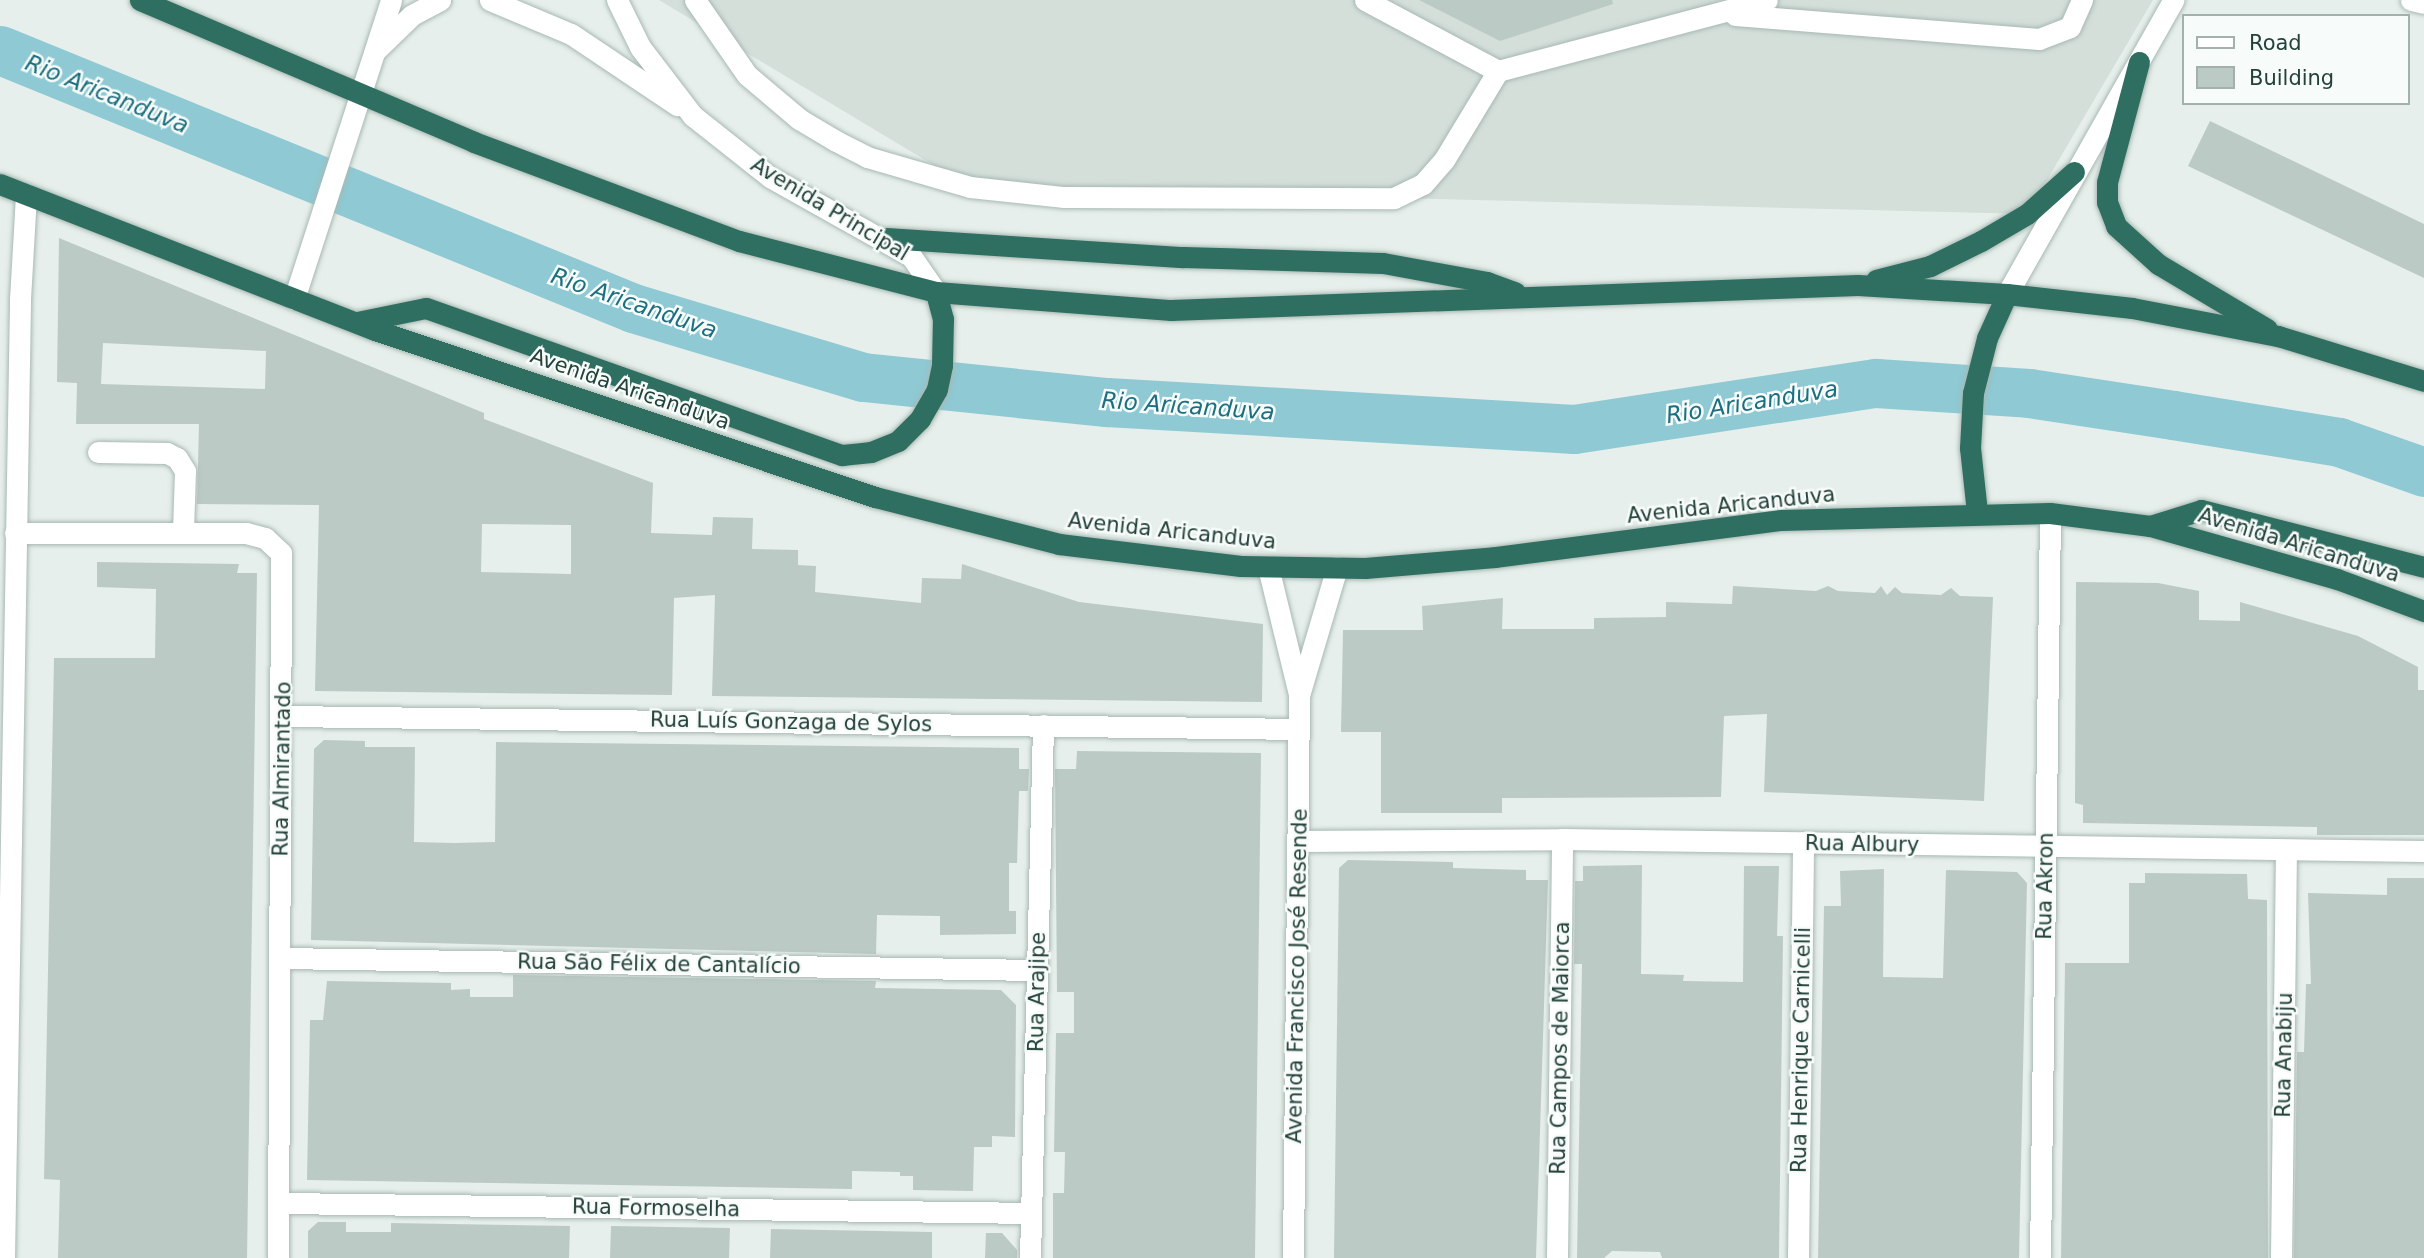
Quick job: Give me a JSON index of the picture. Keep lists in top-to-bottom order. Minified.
{"streets":{"highway":["Avenida Aricanduva"],"street":["Avenida Principal","Rua Luís Gonzaga de Sylos","Rua Almirantado","Rua Albury","Rua Akron","Rua São Félix de Cantalício","Avenida Francisco José Resende","Rua Arajipe","Rua Campos de Maiorca","Rua Henrique Carnicelli","Rua Anabiju","Rua Formoselha"]},"crossings":[["Avenida Aricanduva","Rua Akron"],["Avenida Aricanduva","Avenida Francisco José Resende"],["Rua Luís Gonzaga de Sylos","Rua Almirantado"],["Rua Luís Gonzaga de Sylos","Avenida Francisco José Resende"],["Rua Luís Gonzaga de Sylos","Rua Arajipe"],["Rua Almirantado","Rua São Félix de Cantalício"],["Rua Almirantado","Rua Formoselha"],["Rua Albury","Rua Akron"],["Rua Albury","Avenida Francisco José Resende"],["Rua Albury","Rua Campos de Maiorca"],["Rua Albury","Rua Henrique Carnicelli"],["Rua Albury","Rua Anabiju"],["Rua São Félix de Cantalício","Rua Arajipe"],["Rua Arajipe","Rua Formoselha"]],"water":["Rio Aricanduva"],"legend":["Road","Building"]}
